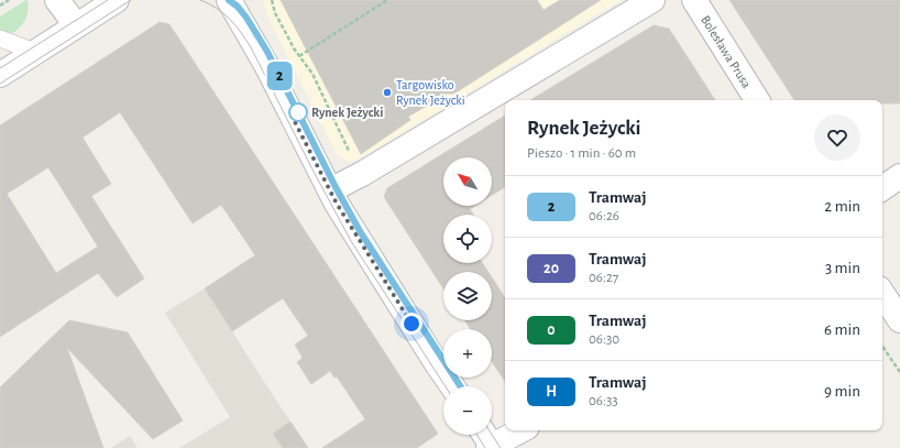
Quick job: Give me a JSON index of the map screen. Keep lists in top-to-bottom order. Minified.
{"streets":{"street":["Bolesława Prusa"]},"places":["Targowisko Rynek Jeżycki","Rynek Jeżycki"],"lines":["tram line 2"],"north":"top left","page":{"on_map":"2","heading":["Rynek Jeżycki","Pieszo · 1 min · 60 m"],"map_buttons":["+","−"],"list":[{"mark":"2","name":"Tramwaj","note":"06:26","value":"2 min"},{"mark":"20","name":"Tramwaj","note":"06:27","value":"3 min"},{"mark":"0","name":"Tramwaj","note":"06:30","value":"6 min"},{"mark":"H","name":"Tramwaj","note":"06:33","value":"9 min"}]}}
